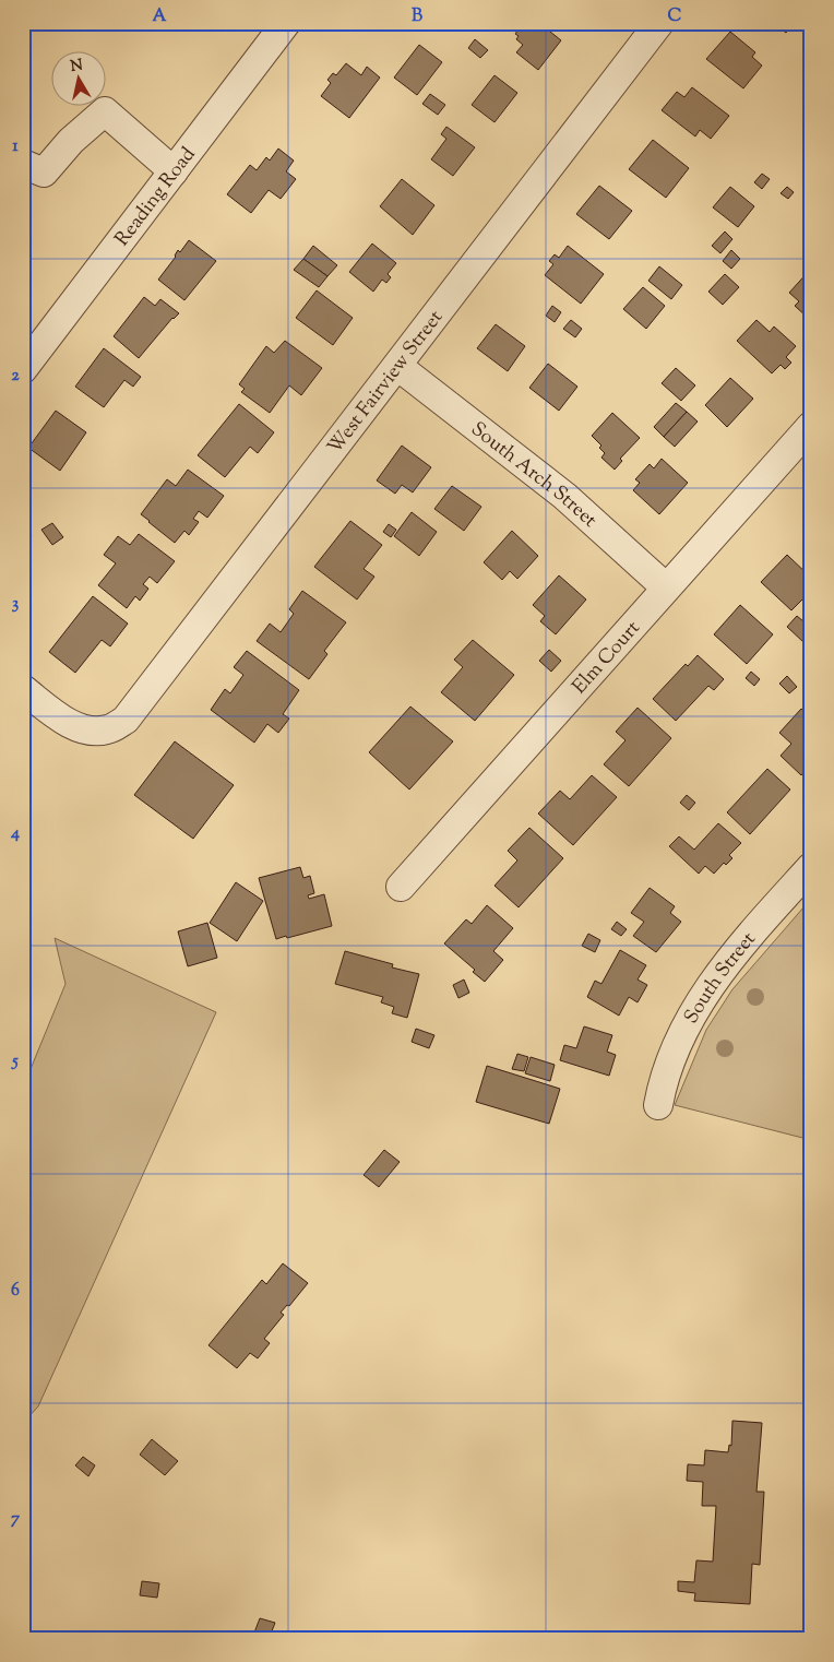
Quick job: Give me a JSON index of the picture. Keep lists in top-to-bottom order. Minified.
{"streets":{"street":["Reading Road","West Fairview Street","South Arch Street","Elm Court","South Street"]},"crossings":[["West Fairview Street","South Arch Street"],["South Arch Street","Elm Court"]],"north":"top","grid":{"columns":["A","B","C"],"rows":["1","2","3","4","5","6","7"]}}
